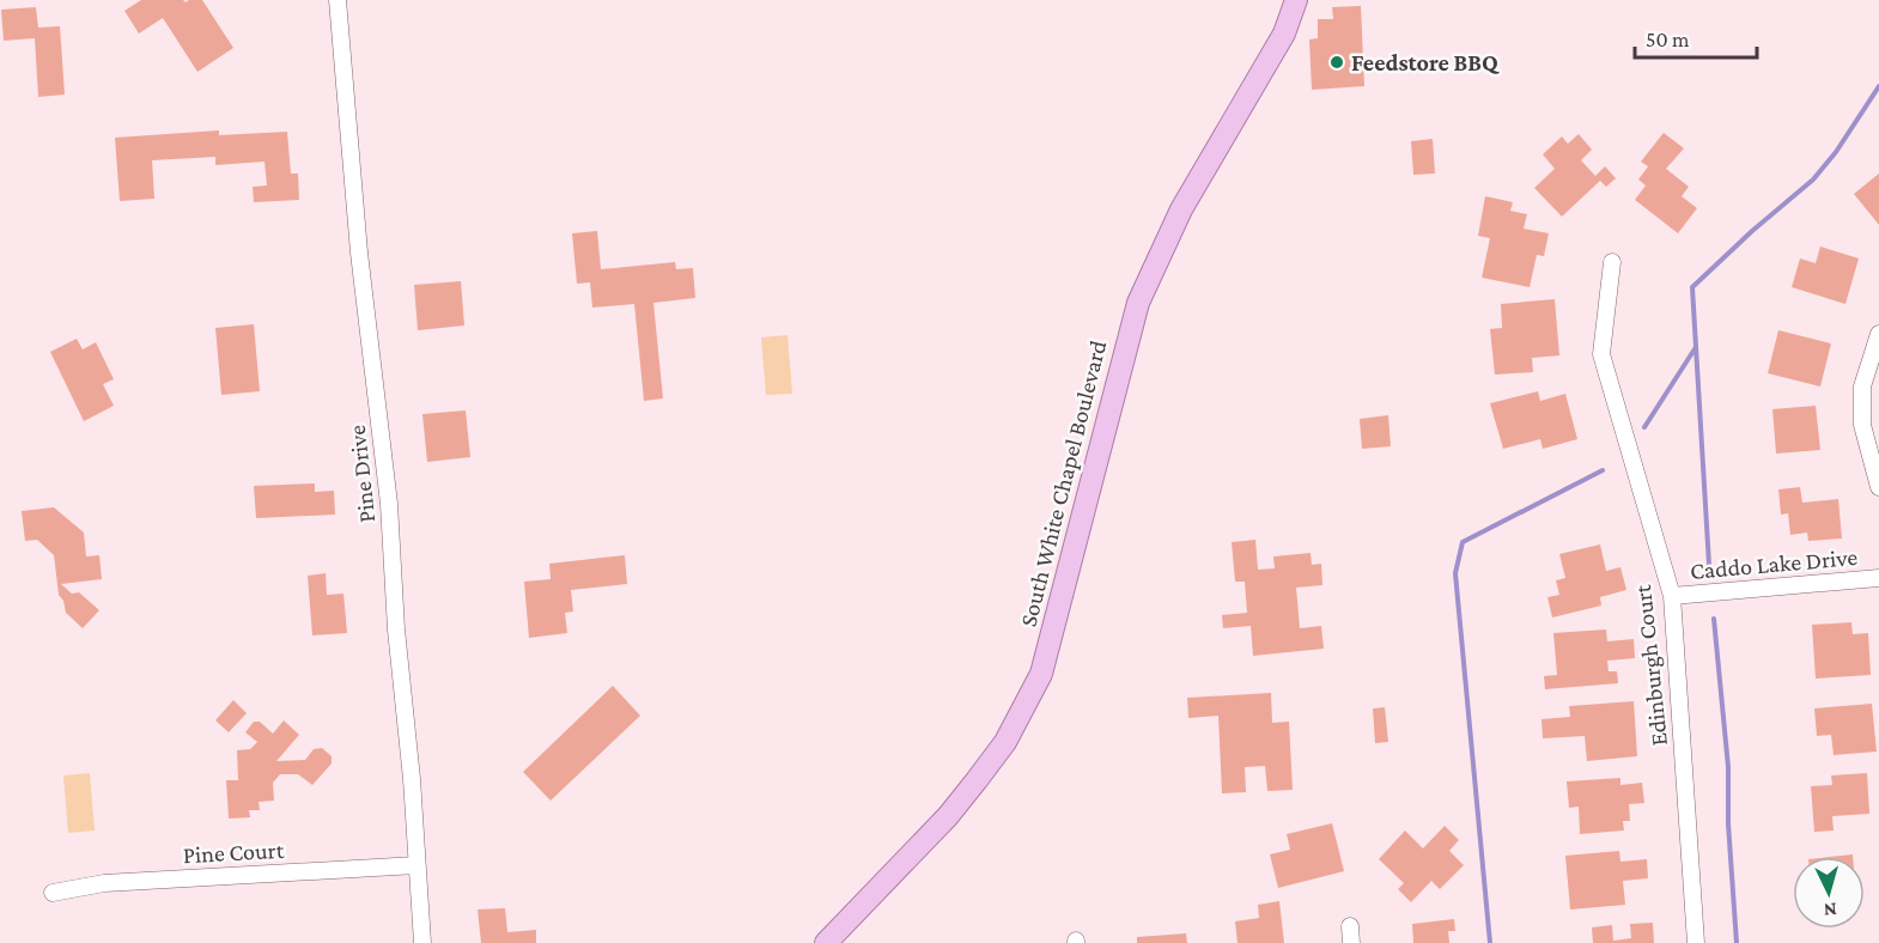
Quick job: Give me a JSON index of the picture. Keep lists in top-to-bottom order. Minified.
{"streets":{"main road":["South White Chapel Boulevard"],"street":["Pine Drive","Caddo Lake Drive","Edinburgh Court","Pine Court"]},"crossings":[["Pine Drive","Pine Court"],["Caddo Lake Drive","Edinburgh Court"]],"places":["Feedstore BBQ"],"scale_bar":"50 m","north":"bottom"}
